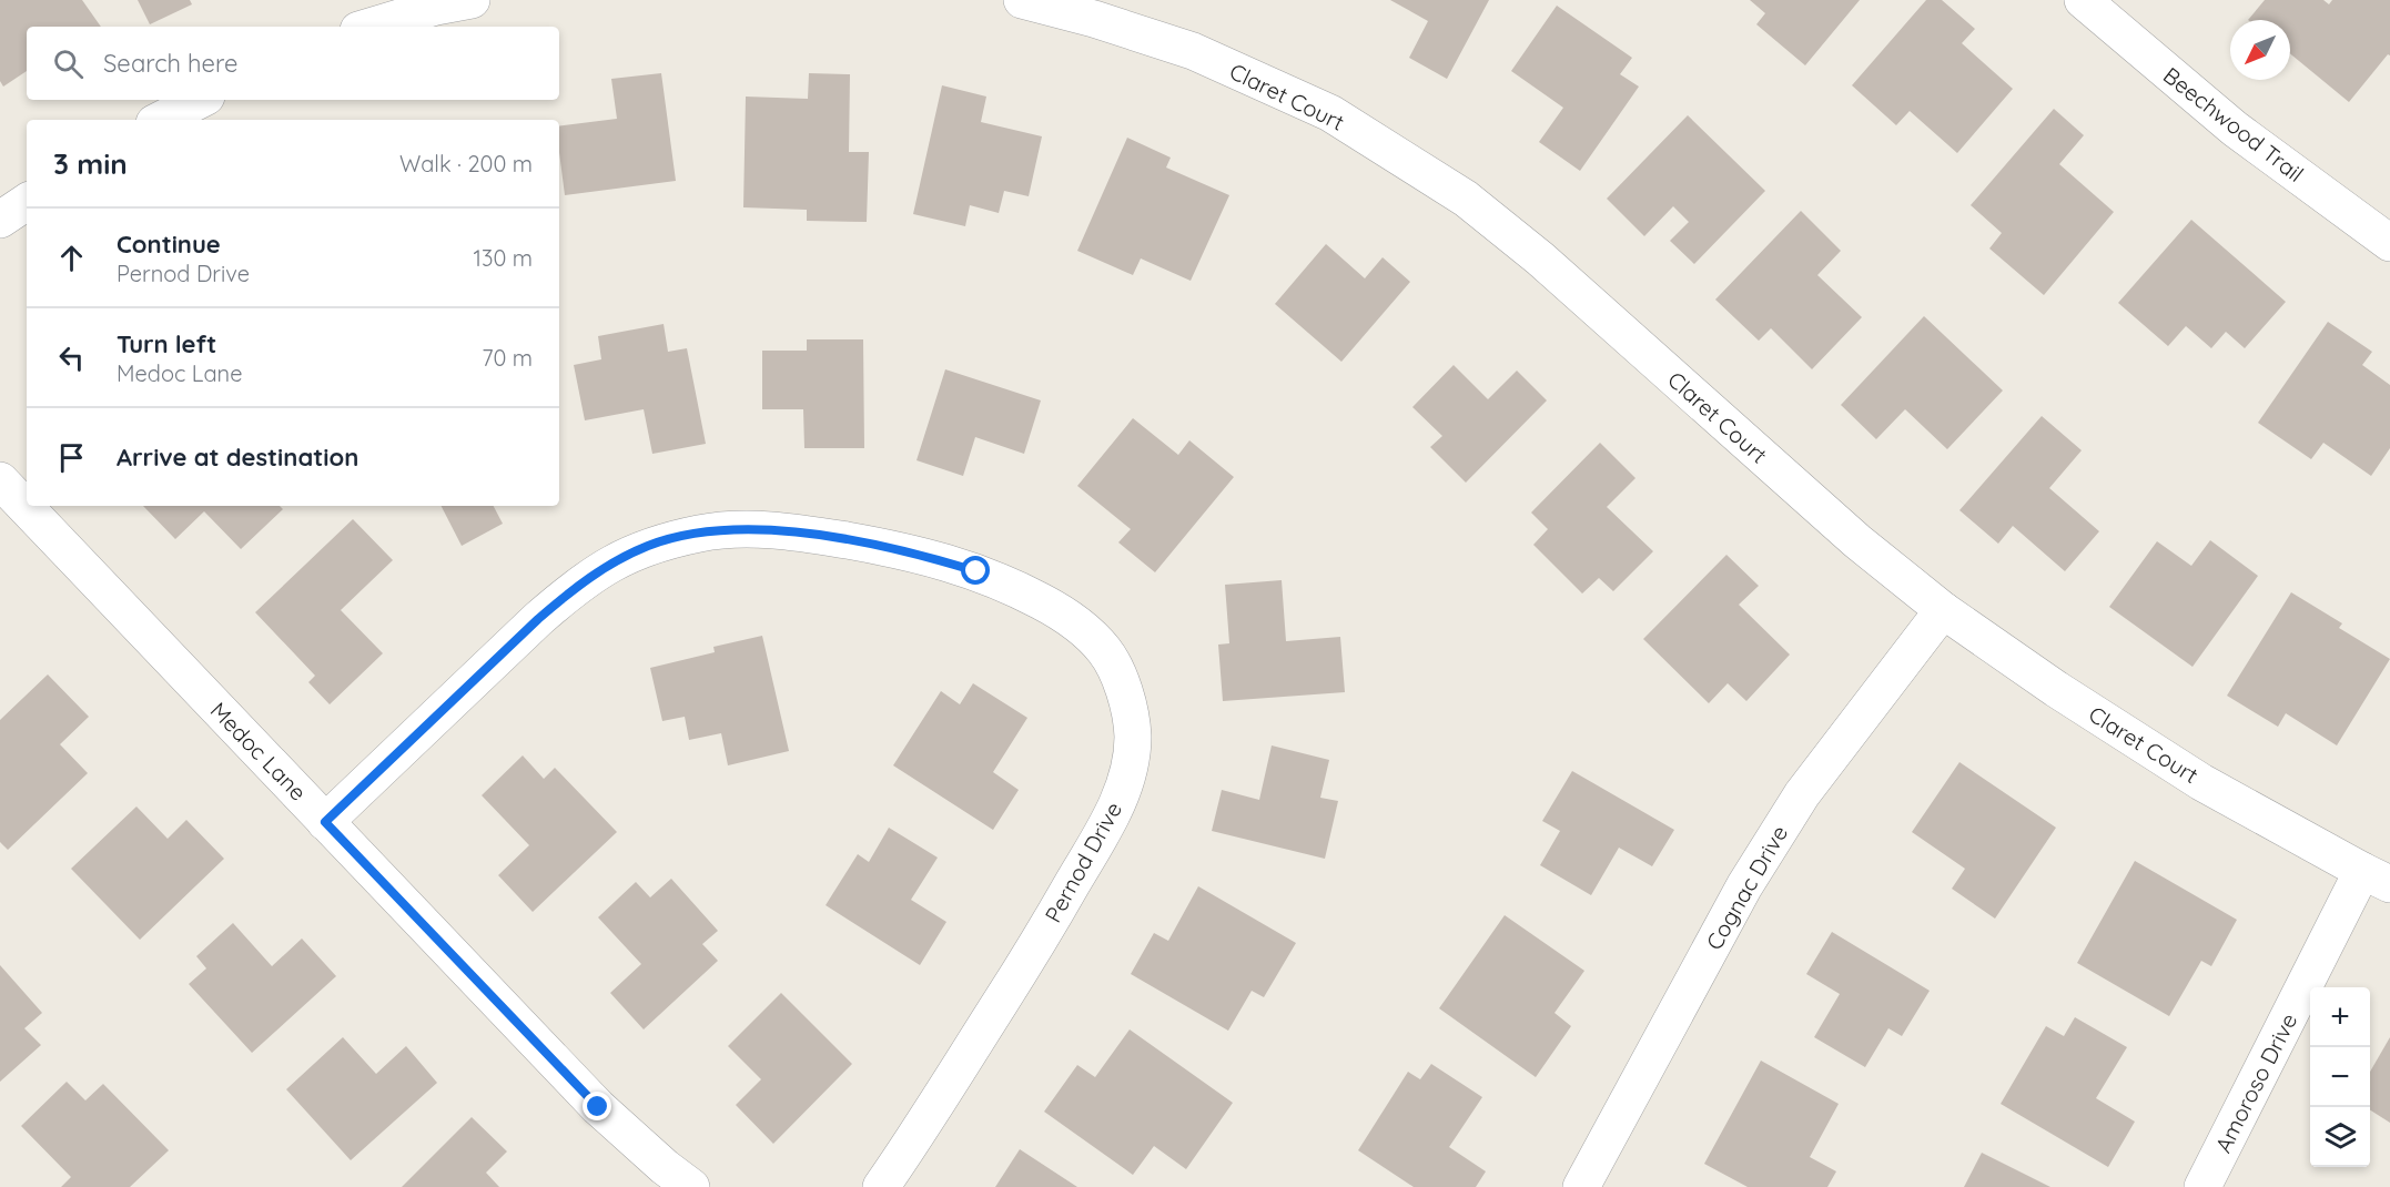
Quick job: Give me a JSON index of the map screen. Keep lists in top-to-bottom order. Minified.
{"streets":{"street":["Claret Court","Beechwood Trail","Medoc Lane","Pernod Drive","Cognac Drive","Amoroso Drive"]},"crossings":[["Claret Court","Cognac Drive"],["Claret Court","Amoroso Drive"],["Medoc Lane","Pernod Drive"]],"north":"bottom left","page":{"search":"Search here","heading":["3 min","Walk · 200 m"],"list":[["Continue","Pernod Drive","130 m"],["Turn left","Medoc Lane","70 m"],"Arrive at destination"],"map_buttons":["+","−"]}}
